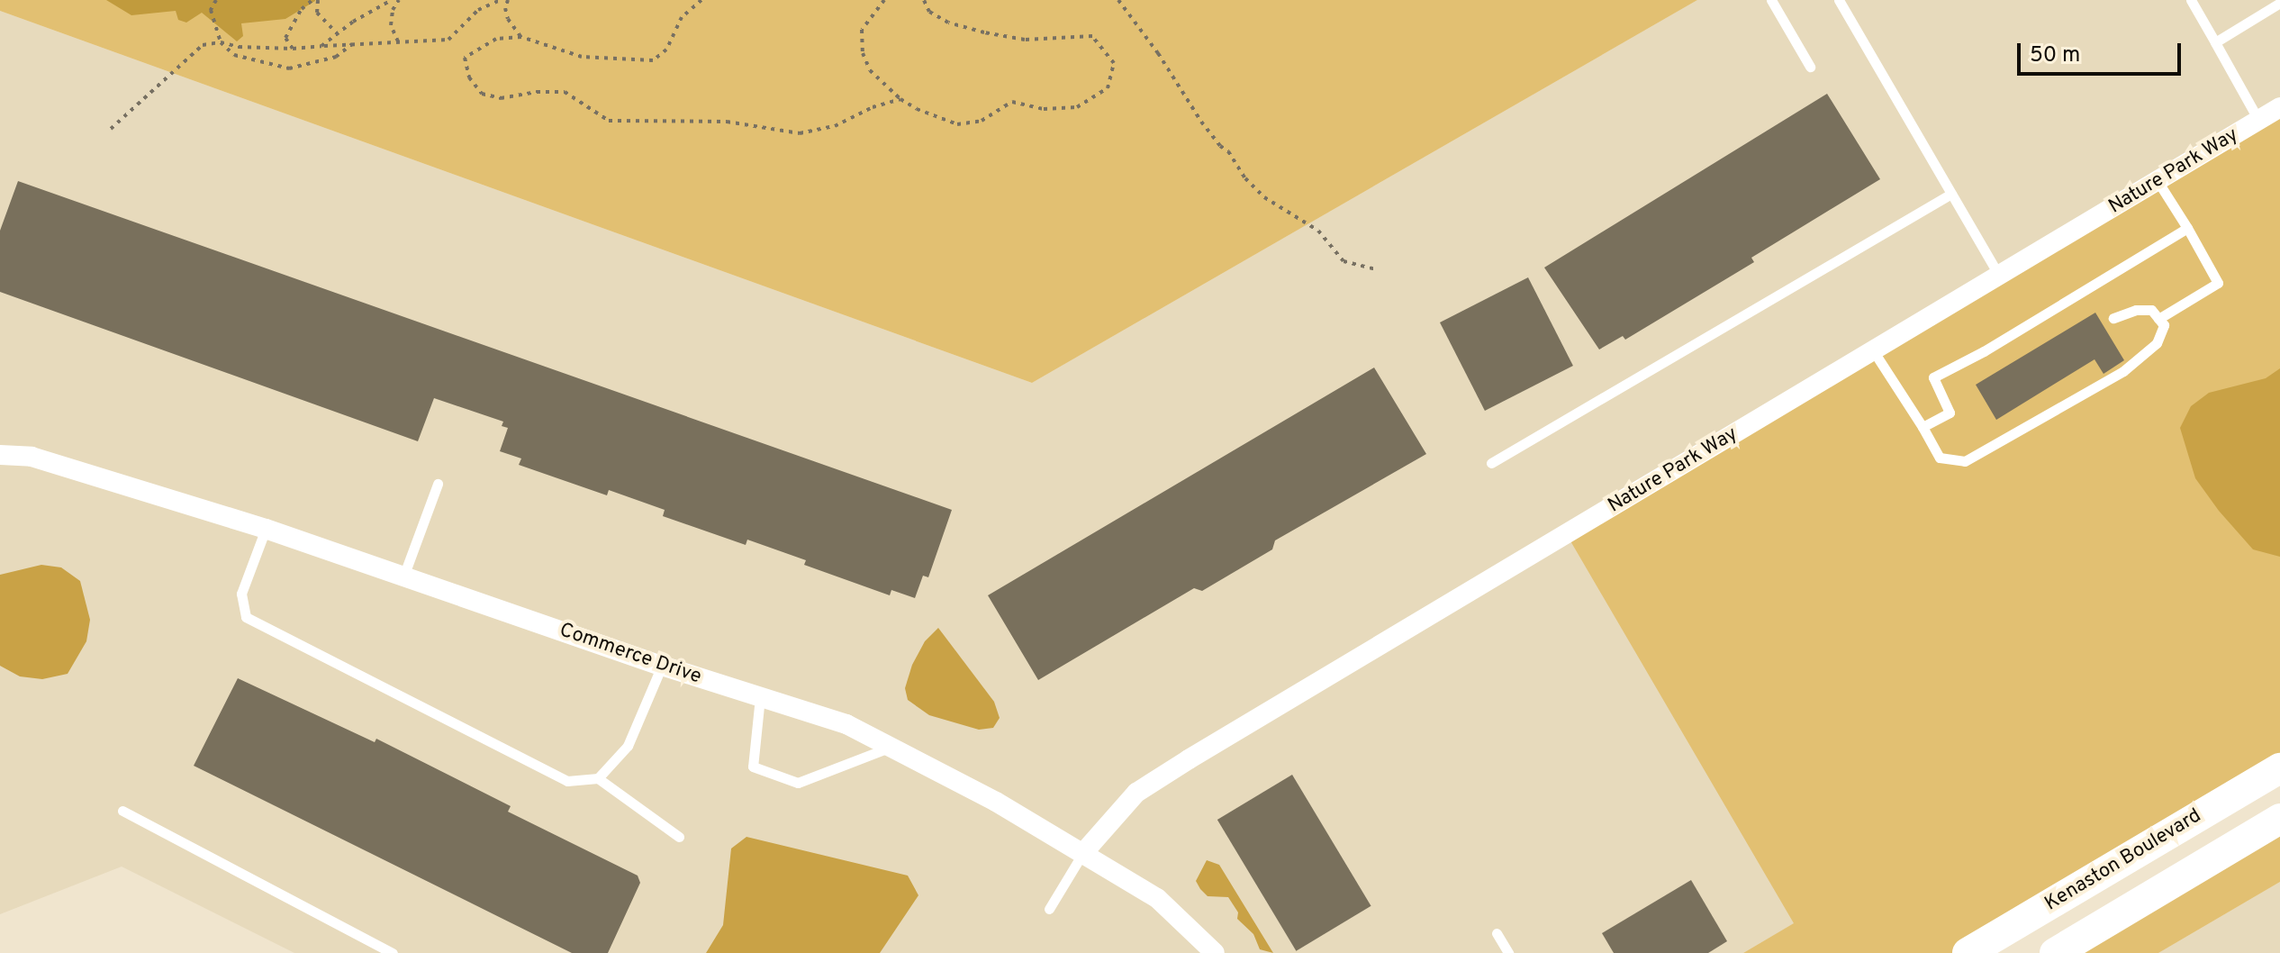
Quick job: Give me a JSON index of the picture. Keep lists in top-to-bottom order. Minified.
{"streets":{"main road":["Kenaston Boulevard"],"street":["Nature Park Way","Commerce Drive"]},"crossings":[["Nature Park Way","Commerce Drive"]],"scale_bar":"50 m"}
